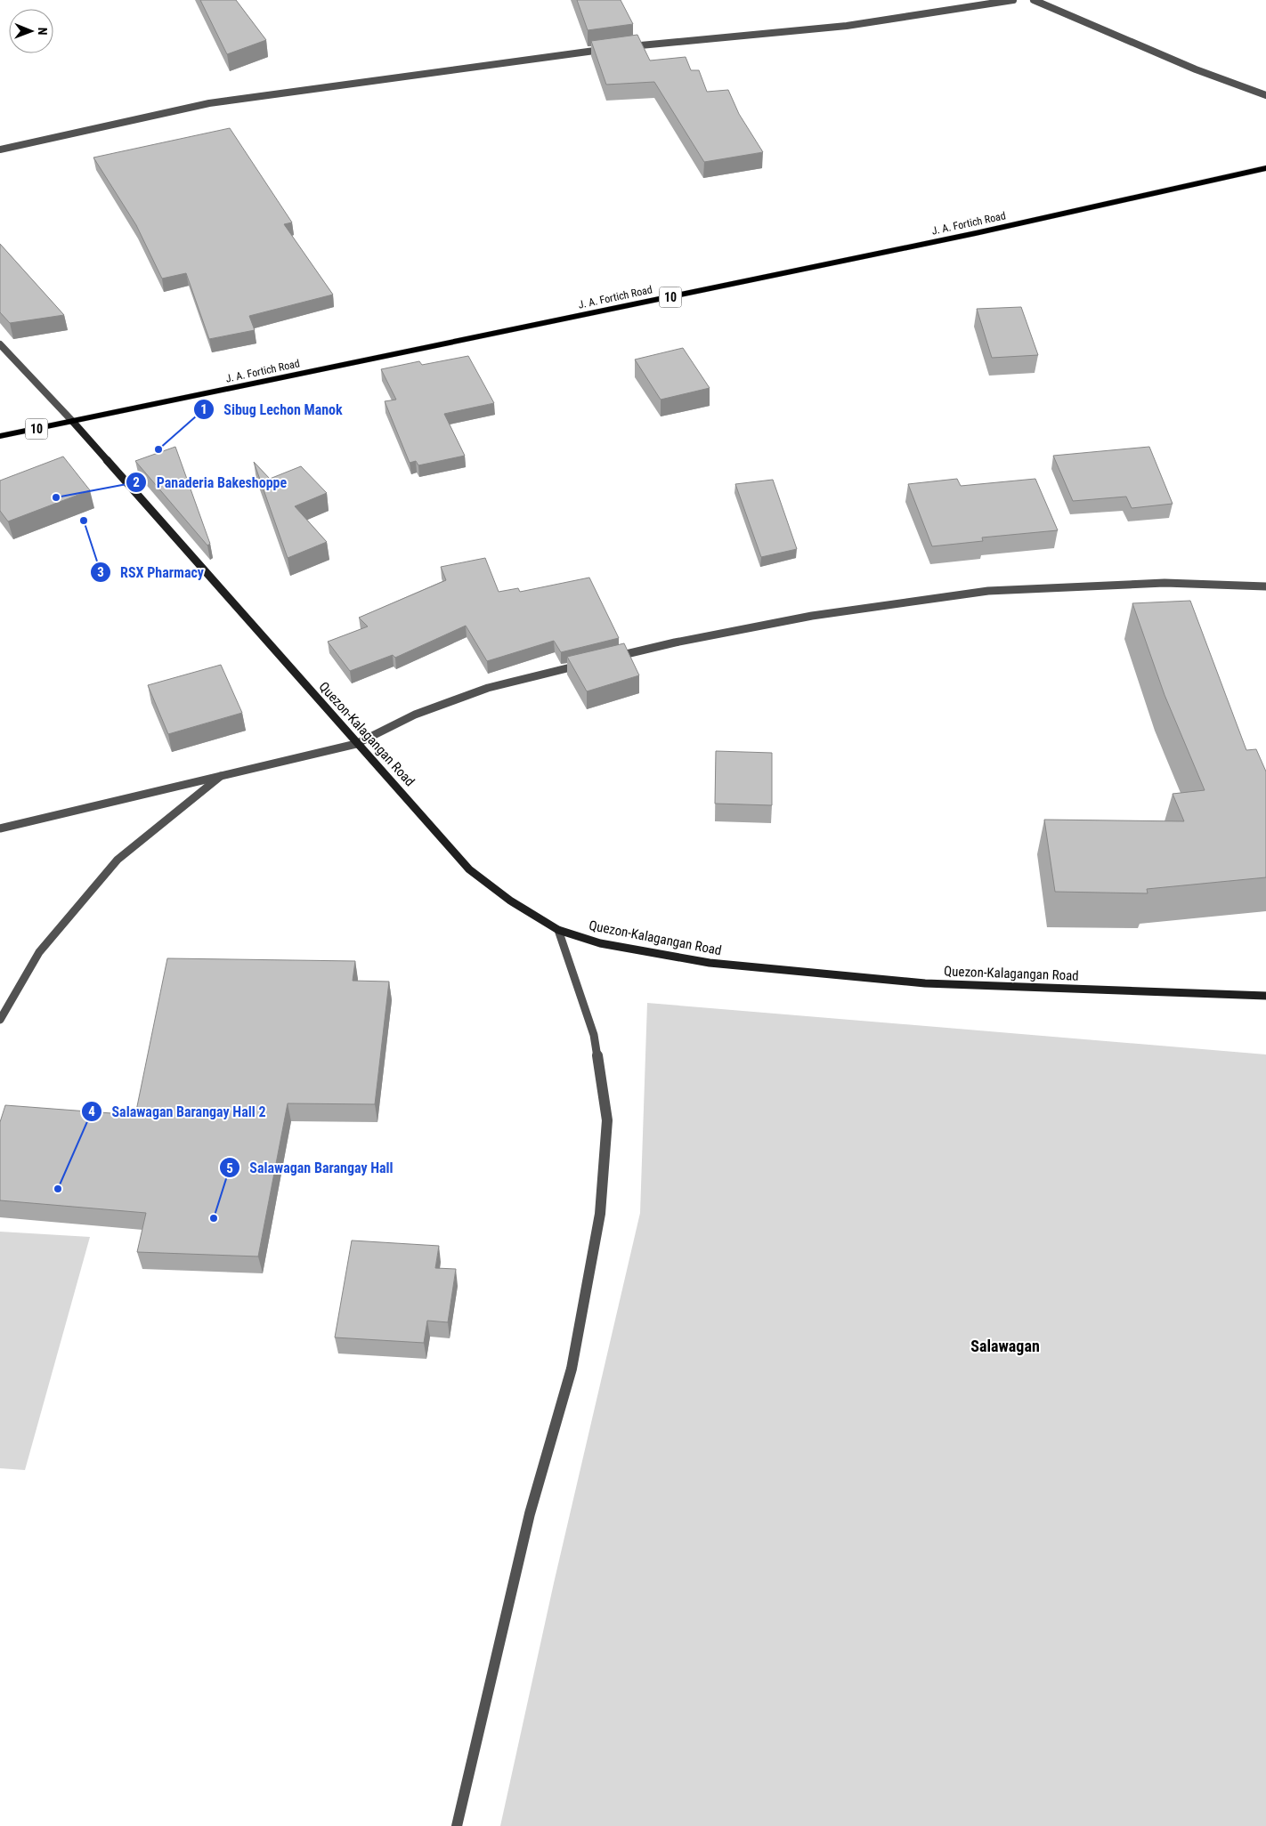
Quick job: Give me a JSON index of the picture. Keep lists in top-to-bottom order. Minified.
{"streets":{"highway":["J. A. Fortich Road","10"],"main road":["Quezon-Kalagangan Road"]},"crossings":[["J. A. Fortich Road","10"],["J. A. Fortich Road","Quezon-Kalagangan Road"],["10","Quezon-Kalagangan Road"]],"districts":["Salawagan"],"places":["Sibug Lechon Manok","Panaderia Bakeshoppe","RSX Pharmacy","Salawagan Barangay Hall 2","Salawagan Barangay Hall"],"north":"right"}
